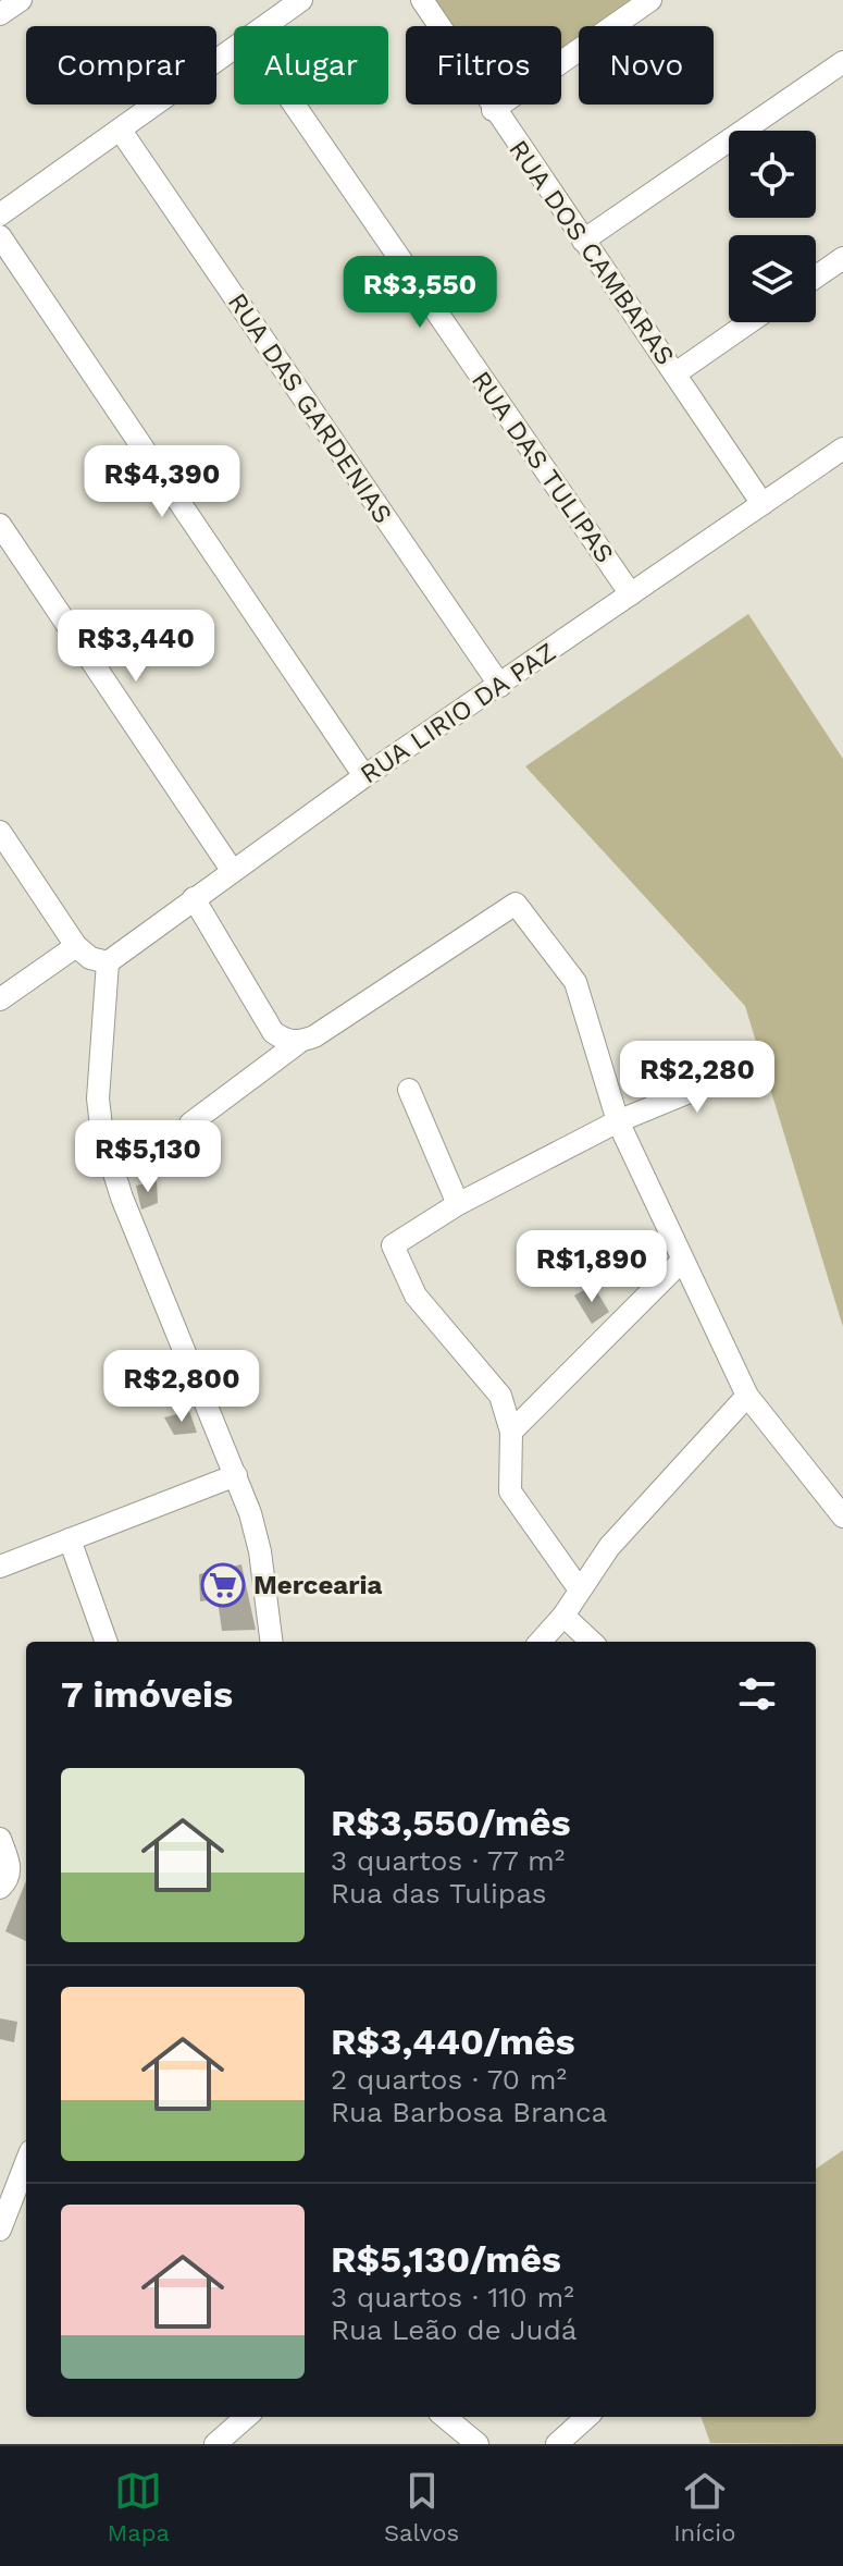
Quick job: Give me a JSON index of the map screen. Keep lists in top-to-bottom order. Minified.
{"streets":{"street":["RUA DOS CAMBARAS","RUA DAS GARDENIAS","RUA DAS TULIPAS","RUA LIRIO DA PAZ"]},"crossings":[["RUA DOS CAMBARAS","RUA LIRIO DA PAZ"],["RUA DAS GARDENIAS","RUA LIRIO DA PAZ"],["RUA DAS TULIPAS","RUA LIRIO DA PAZ"]],"places":{"supermarket":["Mercearia"]},"page":{"chip":["Comprar","Alugar","Filtros","Novo"],"price":["R$3,550","R$4,390","R$3,440","R$2,280","R$5,130","R$1,890","R$2,800"],"heading":"7 imóveis","list":[{"name":"R$3,550/mês","note":"3 quartos · 77 m² · Rua das Tulipas"},{"name":"R$3,440/mês","note":"2 quartos · 70 m² · Rua Barbosa Branca"},{"name":"R$5,130/mês","note":"3 quartos · 110 m² · Rua Leão de Judá"}],"tabs":["Mapa","Salvos","Início"]}}
